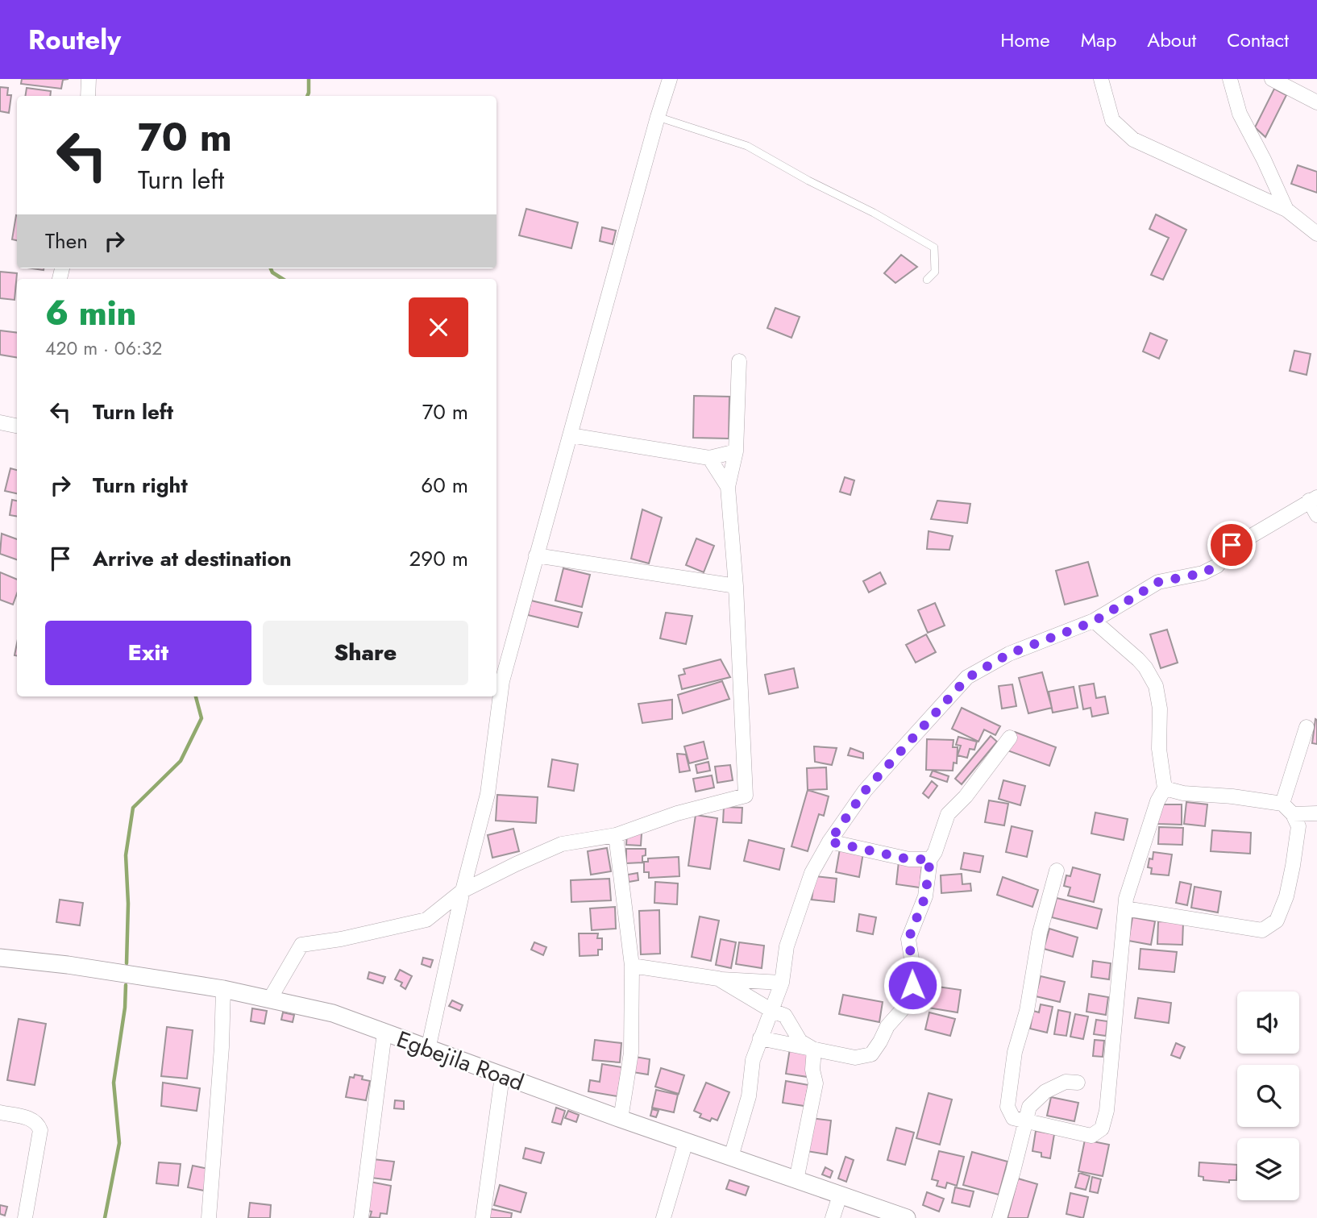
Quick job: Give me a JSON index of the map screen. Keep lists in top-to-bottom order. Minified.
{"streets":{"street":["Egbejila Road"]},"page":{"header":"Routely","nav":["Home","Map","About","Contact"],"turn":["70 m","Turn left"],"then":"Then","heading":["6 min","420 m · 06:32"],"list":[{"name":"Turn left","value":"70 m"},{"name":"Turn right","value":"60 m"},{"name":"Arrive at destination","value":"290 m"}],"buttons":["Exit","Share"]}}
